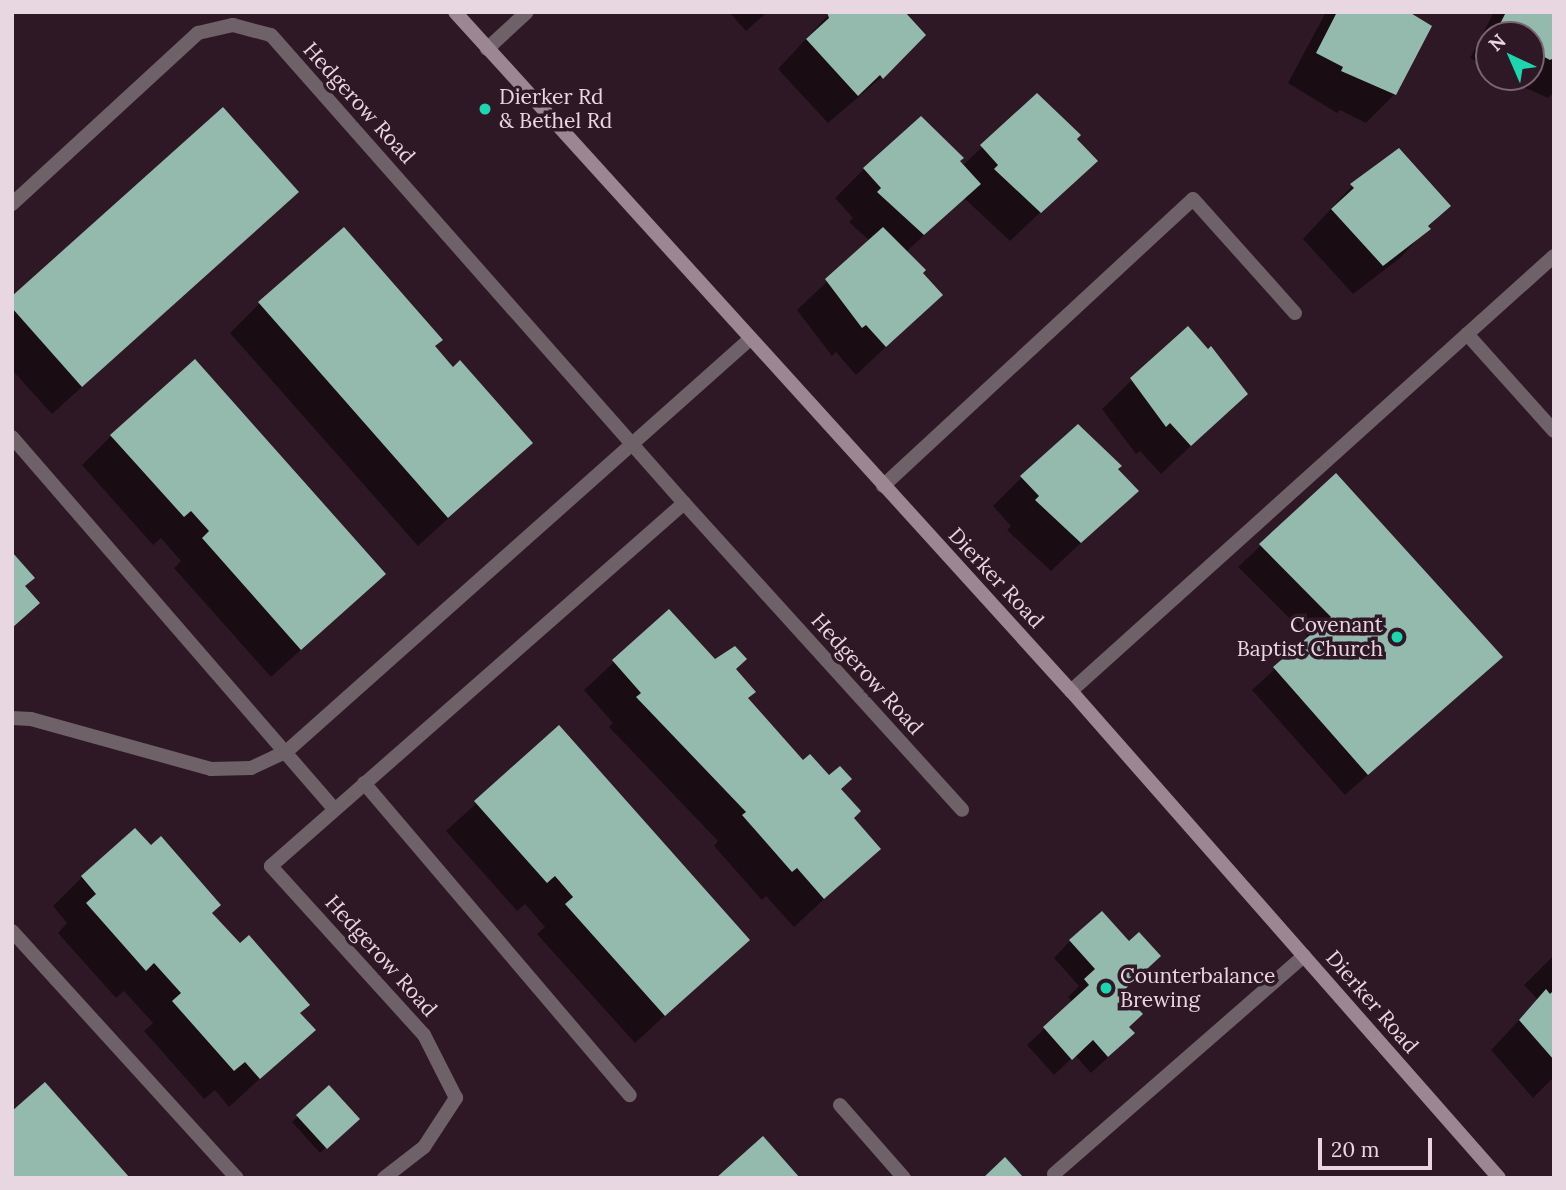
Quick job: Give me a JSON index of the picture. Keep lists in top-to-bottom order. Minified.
{"streets":{"street":["Hedgerow Road","Dierker Road"]},"places":["Dierker Rd & Bethel Rd","Covenant Baptist Church","Counterbalance Brewing"],"scale_bar":"20 m","north":"top left"}
